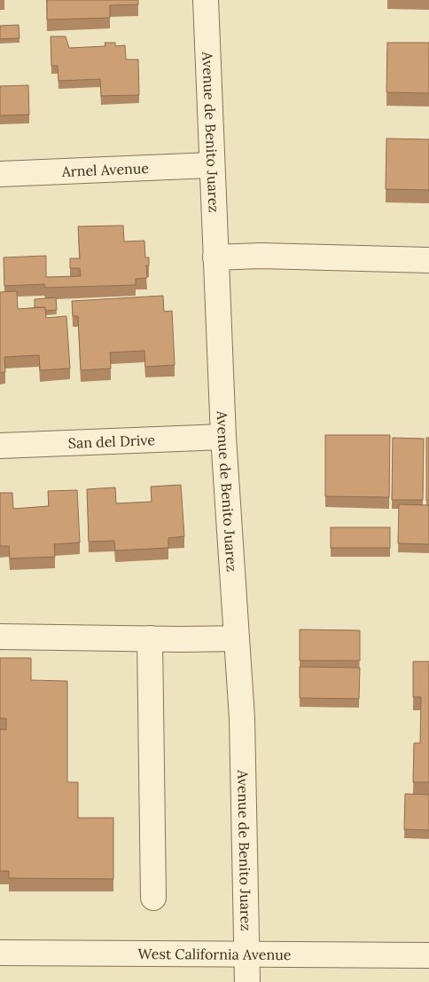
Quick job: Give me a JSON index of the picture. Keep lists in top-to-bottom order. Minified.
{"streets":{"street":["Avenue de Benito Juarez","Arnel Avenue","San del Drive","West California Avenue"]},"crossings":[["Avenue de Benito Juarez","Arnel Avenue"],["Avenue de Benito Juarez","San del Drive"],["Avenue de Benito Juarez","West California Avenue"]]}
